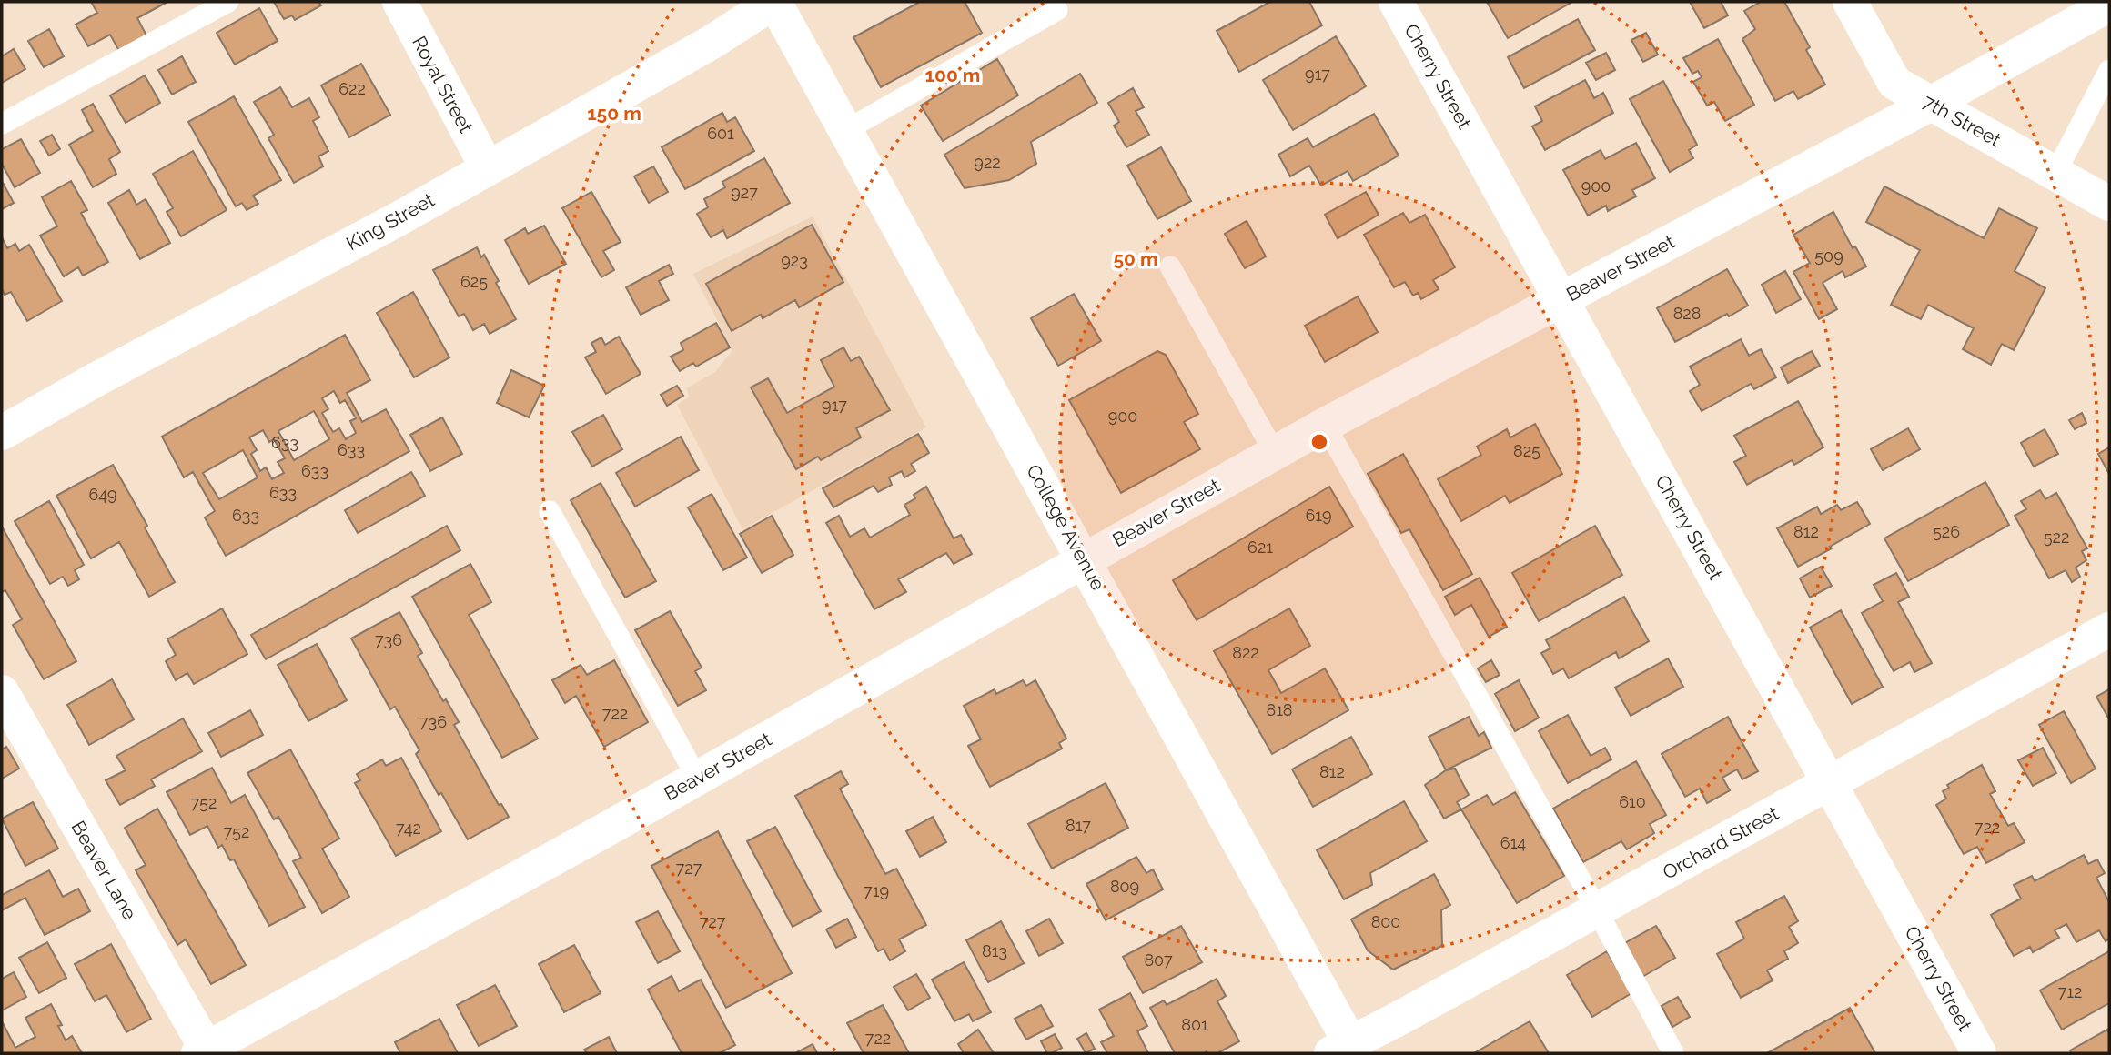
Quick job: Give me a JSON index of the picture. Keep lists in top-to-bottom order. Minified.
{"streets":{"street":["Cherry Street","Royal Street","7th Street","King Street","Beaver Street","College Avenue","Orchard Street","Beaver Lane"]},"crossings":[["Cherry Street","Beaver Street"],["Cherry Street","Orchard Street"],["Royal Street","King Street"],["7th Street","Beaver Street"],["King Street","College Avenue"],["Beaver Street","College Avenue"],["Beaver Street","Beaver Lane"],["College Avenue","Orchard Street"]],"house_numbers":["917","622","601","922","900","927","509","923","625","828","917","900","633","633","825","633","633","649","633","619","812","526","522","621","736","822","818","722","736","812","610","752","817","722","742","752","614","727","809","719","727","800","813","807","712","801","722"],"rings":["100 m","150 m","50 m"]}
